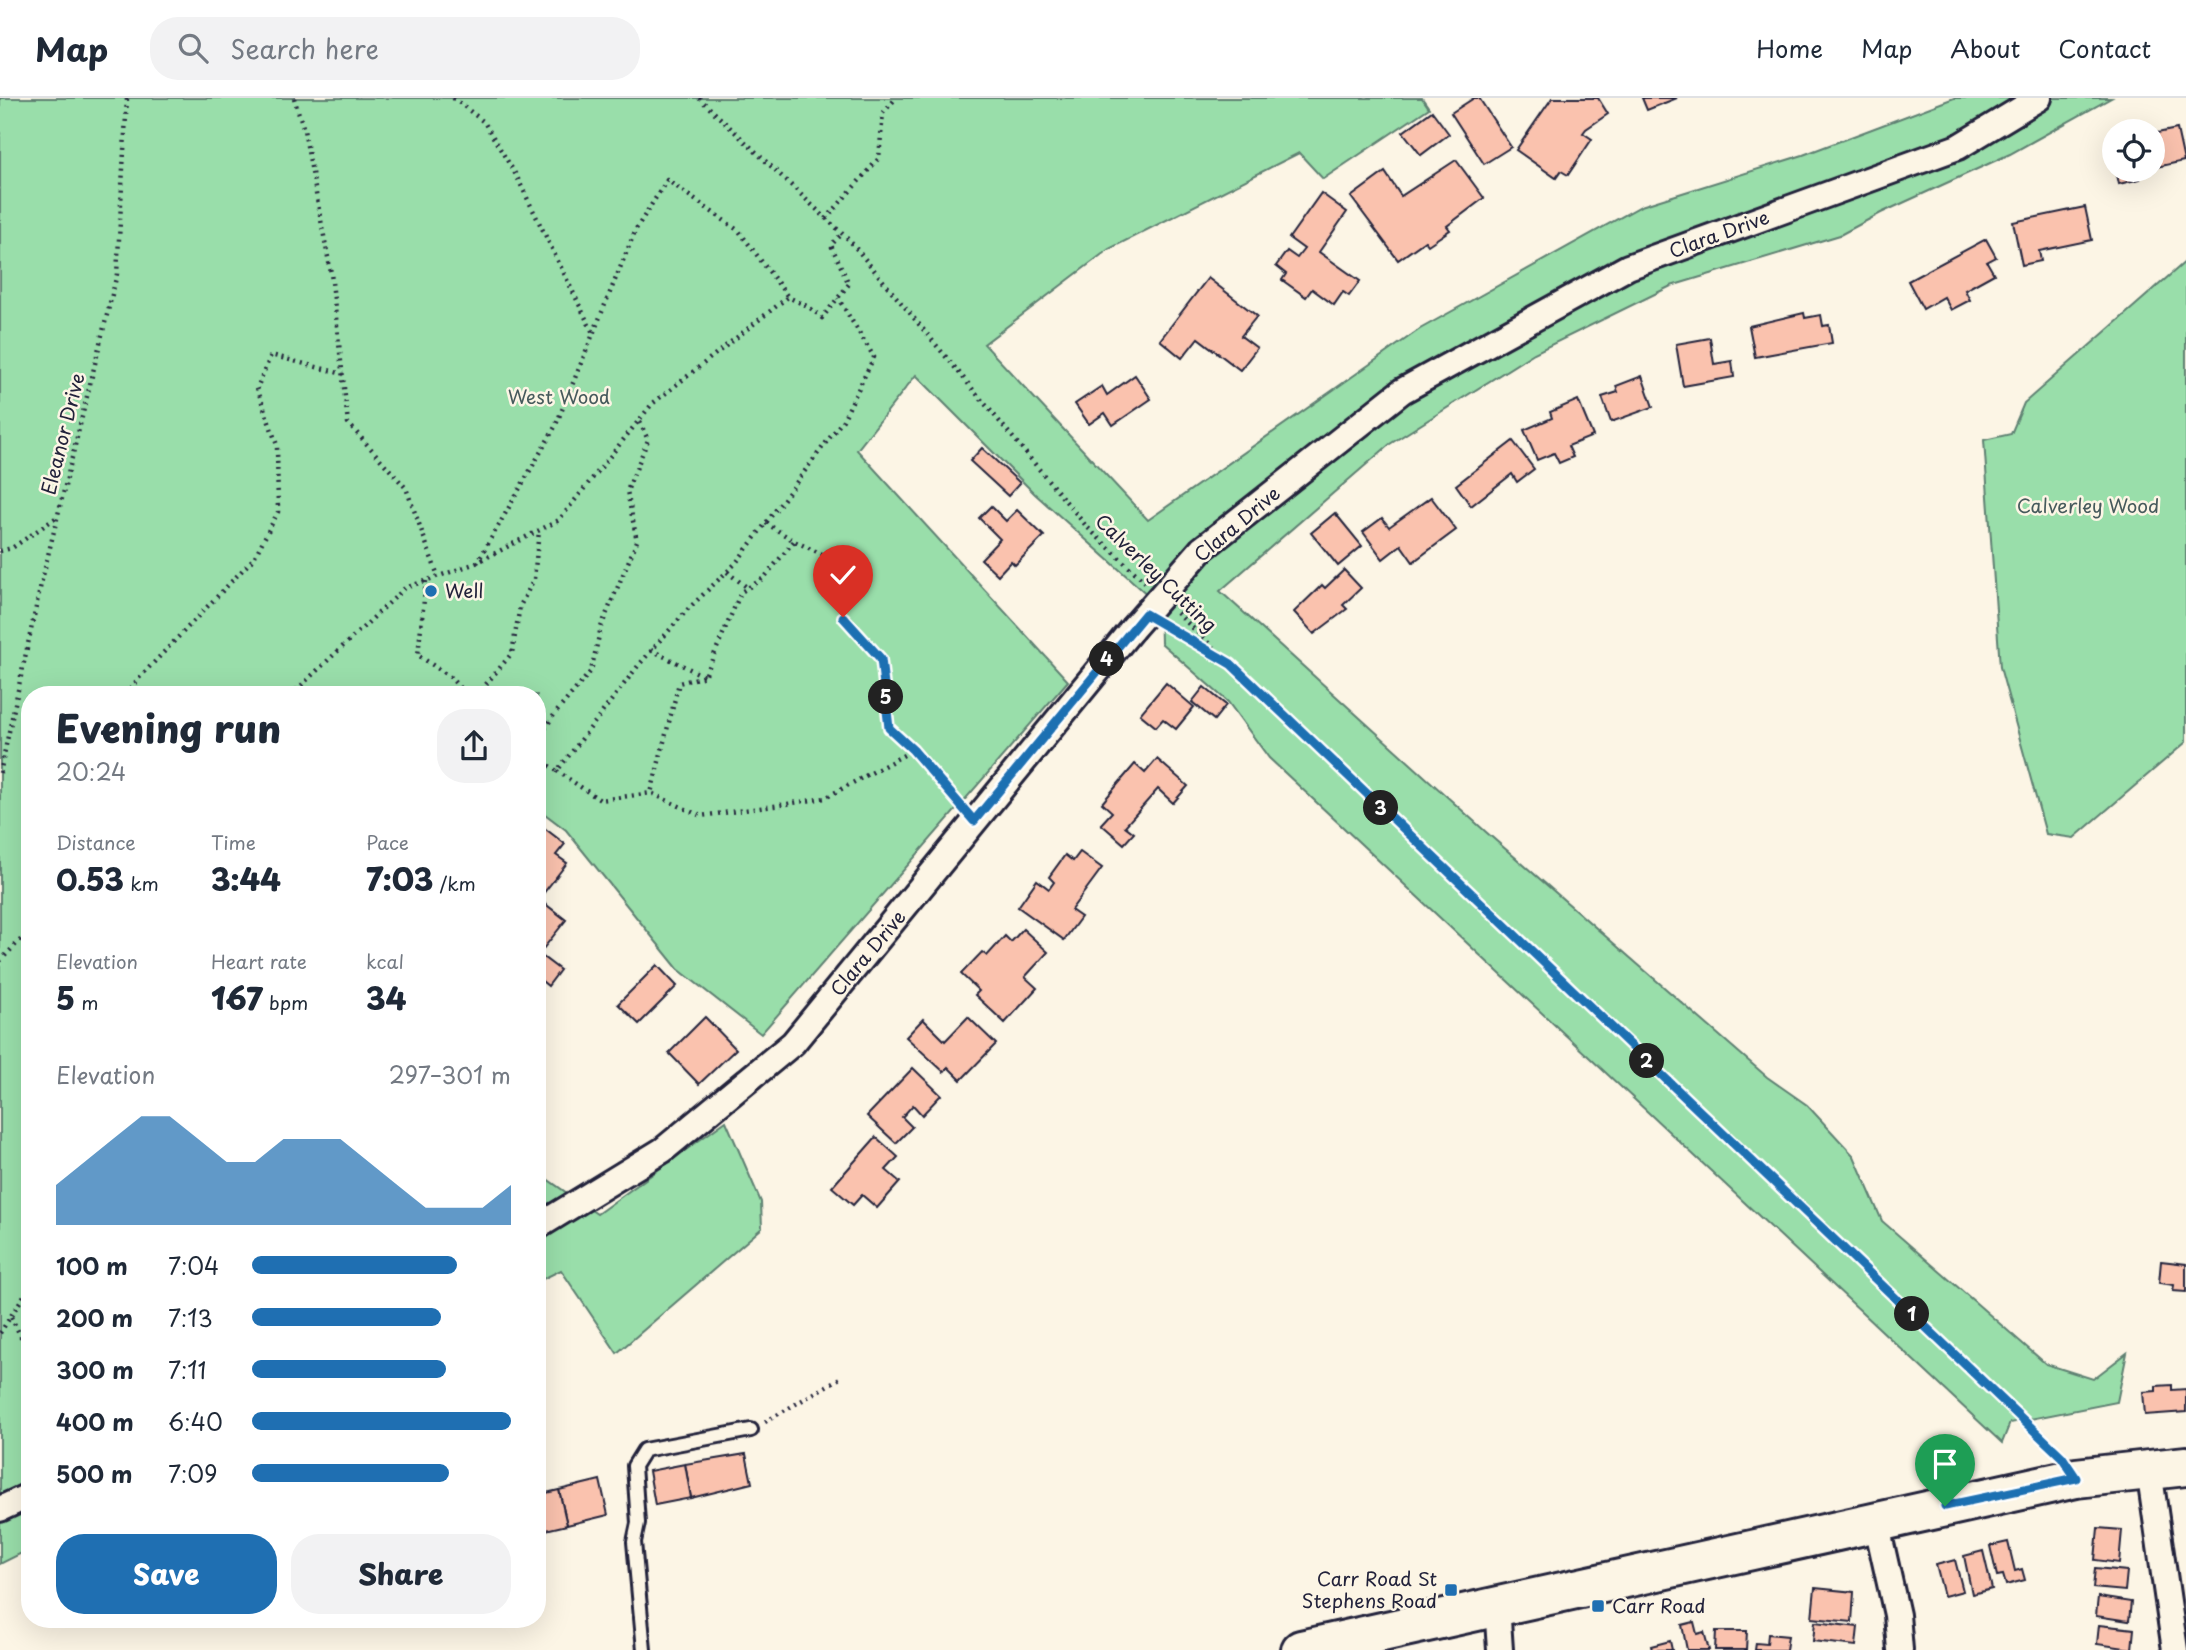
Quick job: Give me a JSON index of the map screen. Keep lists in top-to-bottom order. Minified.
{"streets":{"street":["Clara Drive"],"path":["Eleanor Drive","Calverley Cutting"]},"crossings":[["Clara Drive","Calverley Cutting"]],"parks":["West Wood","Calverley Wood"],"places":{"other":["Well"],"transit":["Carr Road St Stephens Road","Carr Road"]},"page":{"header":"Map","search":"Search here","nav":["Home","Map","About","Contact"],"pins":["4","5","3","2","1"],"heading":["Evening run","20:24"],"stats":[["Distance","0.53 km"],["Time","3:44"],["Pace","7:03 /km"],["Elevation","5 m"],["Heart rate","167 bpm"],["kcal","34"]],"chart":["Elevation","297–301 m"],"list":[{"name":"100 m","note":"7:04"},{"name":"200 m","note":"7:13"},{"name":"300 m","note":"7:11"},{"name":"400 m","note":"6:40"},{"name":"500 m","note":"7:09"}],"buttons":["Save","Share"]}}
